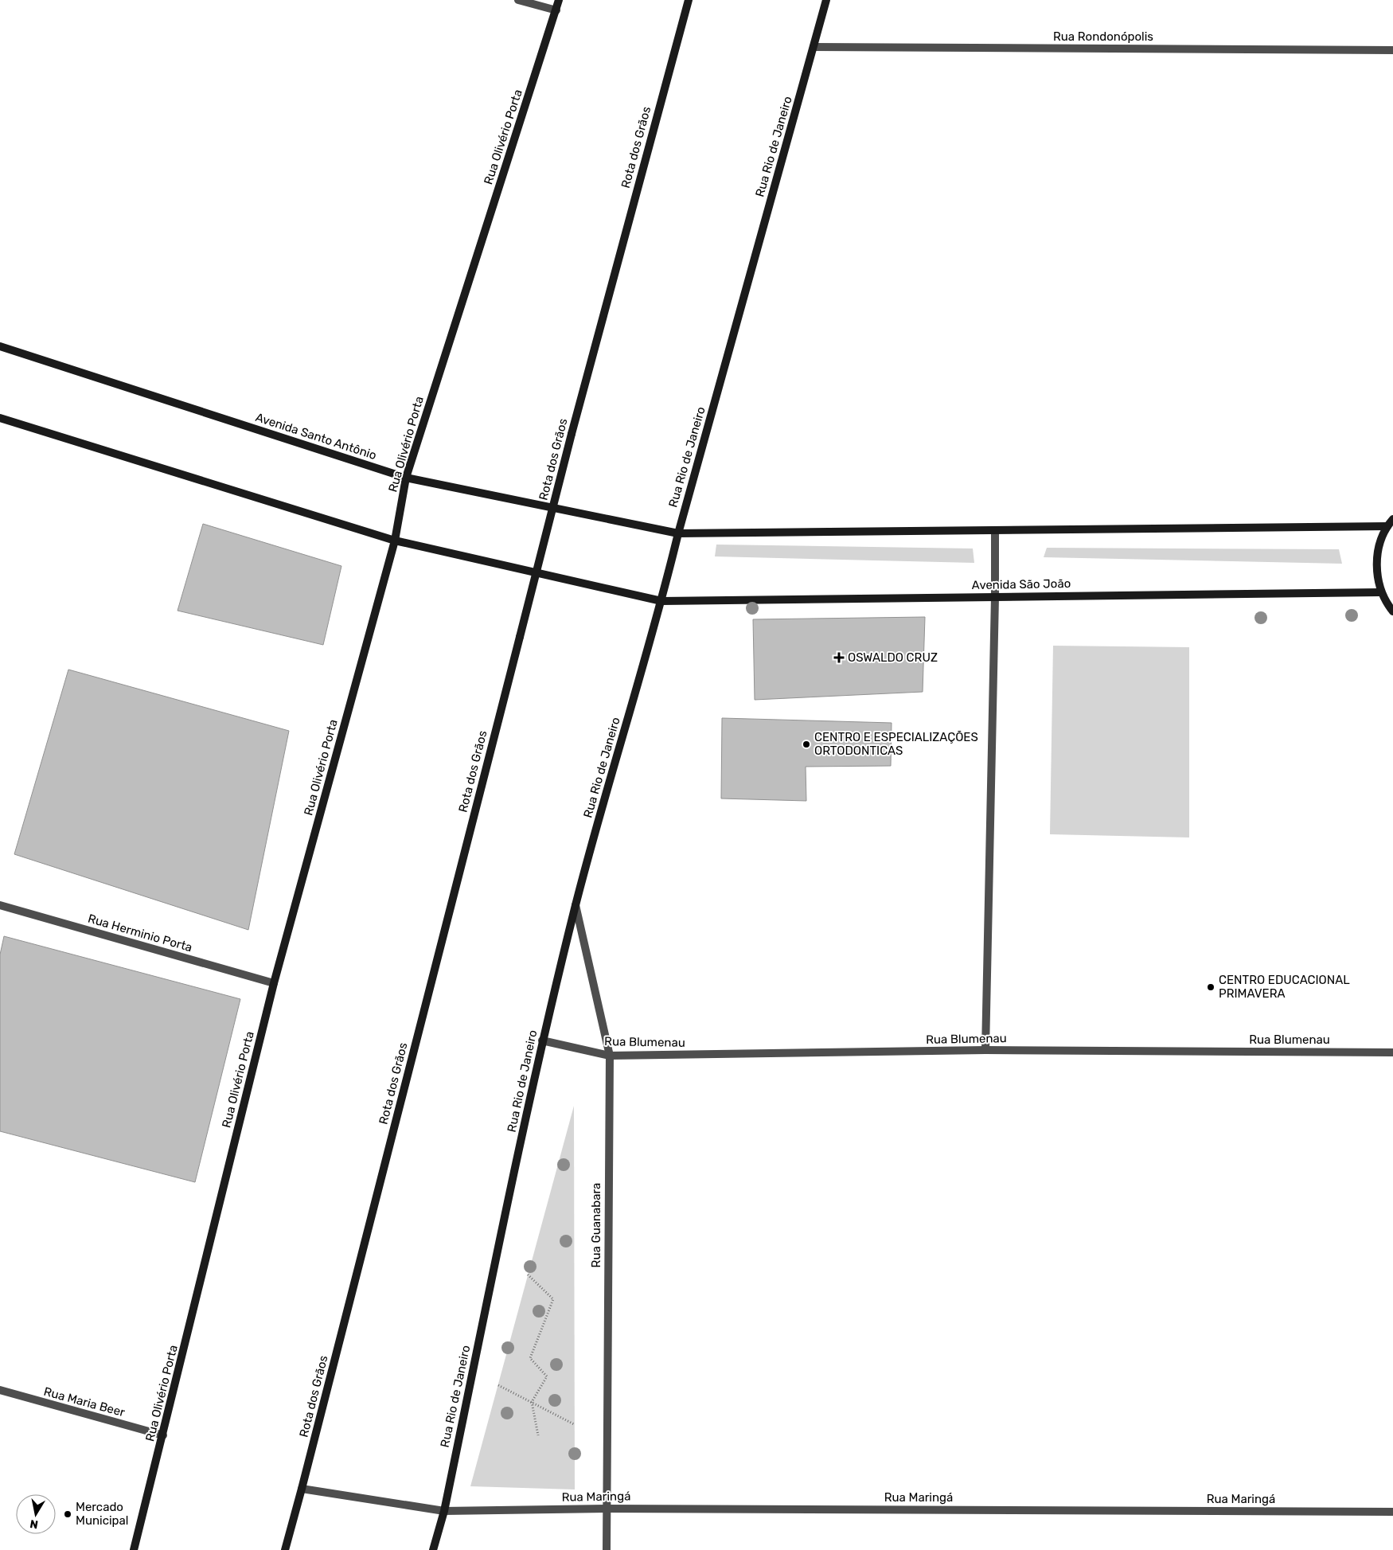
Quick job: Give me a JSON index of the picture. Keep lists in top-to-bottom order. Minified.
{"streets":{"street":["Rua Rondonópolis","Rua Olivério Porta","Rua Rio de Janeiro","Rota dos Grãos","Avenida Santo Antônio","Avenida São João","Rua Herminio Porta","Rua Blumenau","Rua Guanabara","Rua Maria Beer","Rua Maringá"]},"crossings":[["Rua Rondonópolis","Rua Rio de Janeiro"],["Rua Olivério Porta","Avenida Santo Antônio"],["Rua Olivério Porta","Rua Herminio Porta"],["Rua Olivério Porta","Rua Maria Beer"],["Rua Rio de Janeiro","Avenida Santo Antônio"],["Rua Rio de Janeiro","Avenida São João"],["Rua Rio de Janeiro","Rua Blumenau"],["Rua Rio de Janeiro","Rua Guanabara"],["Rua Rio de Janeiro","Rua Maringá"],["Rota dos Grãos","Rua Maringá"],["Rua Blumenau","Rua Guanabara"],["Rua Guanabara","Rua Maringá"]],"places":{"health":["OSWALDO CRUZ"],"other":["CENTRO E ESPECIALIZAÇÕES ORTODONTICAS","CENTRO EDUCACIONAL PRIMAVERA","Mercado Municipal"]},"north":"bottom"}
